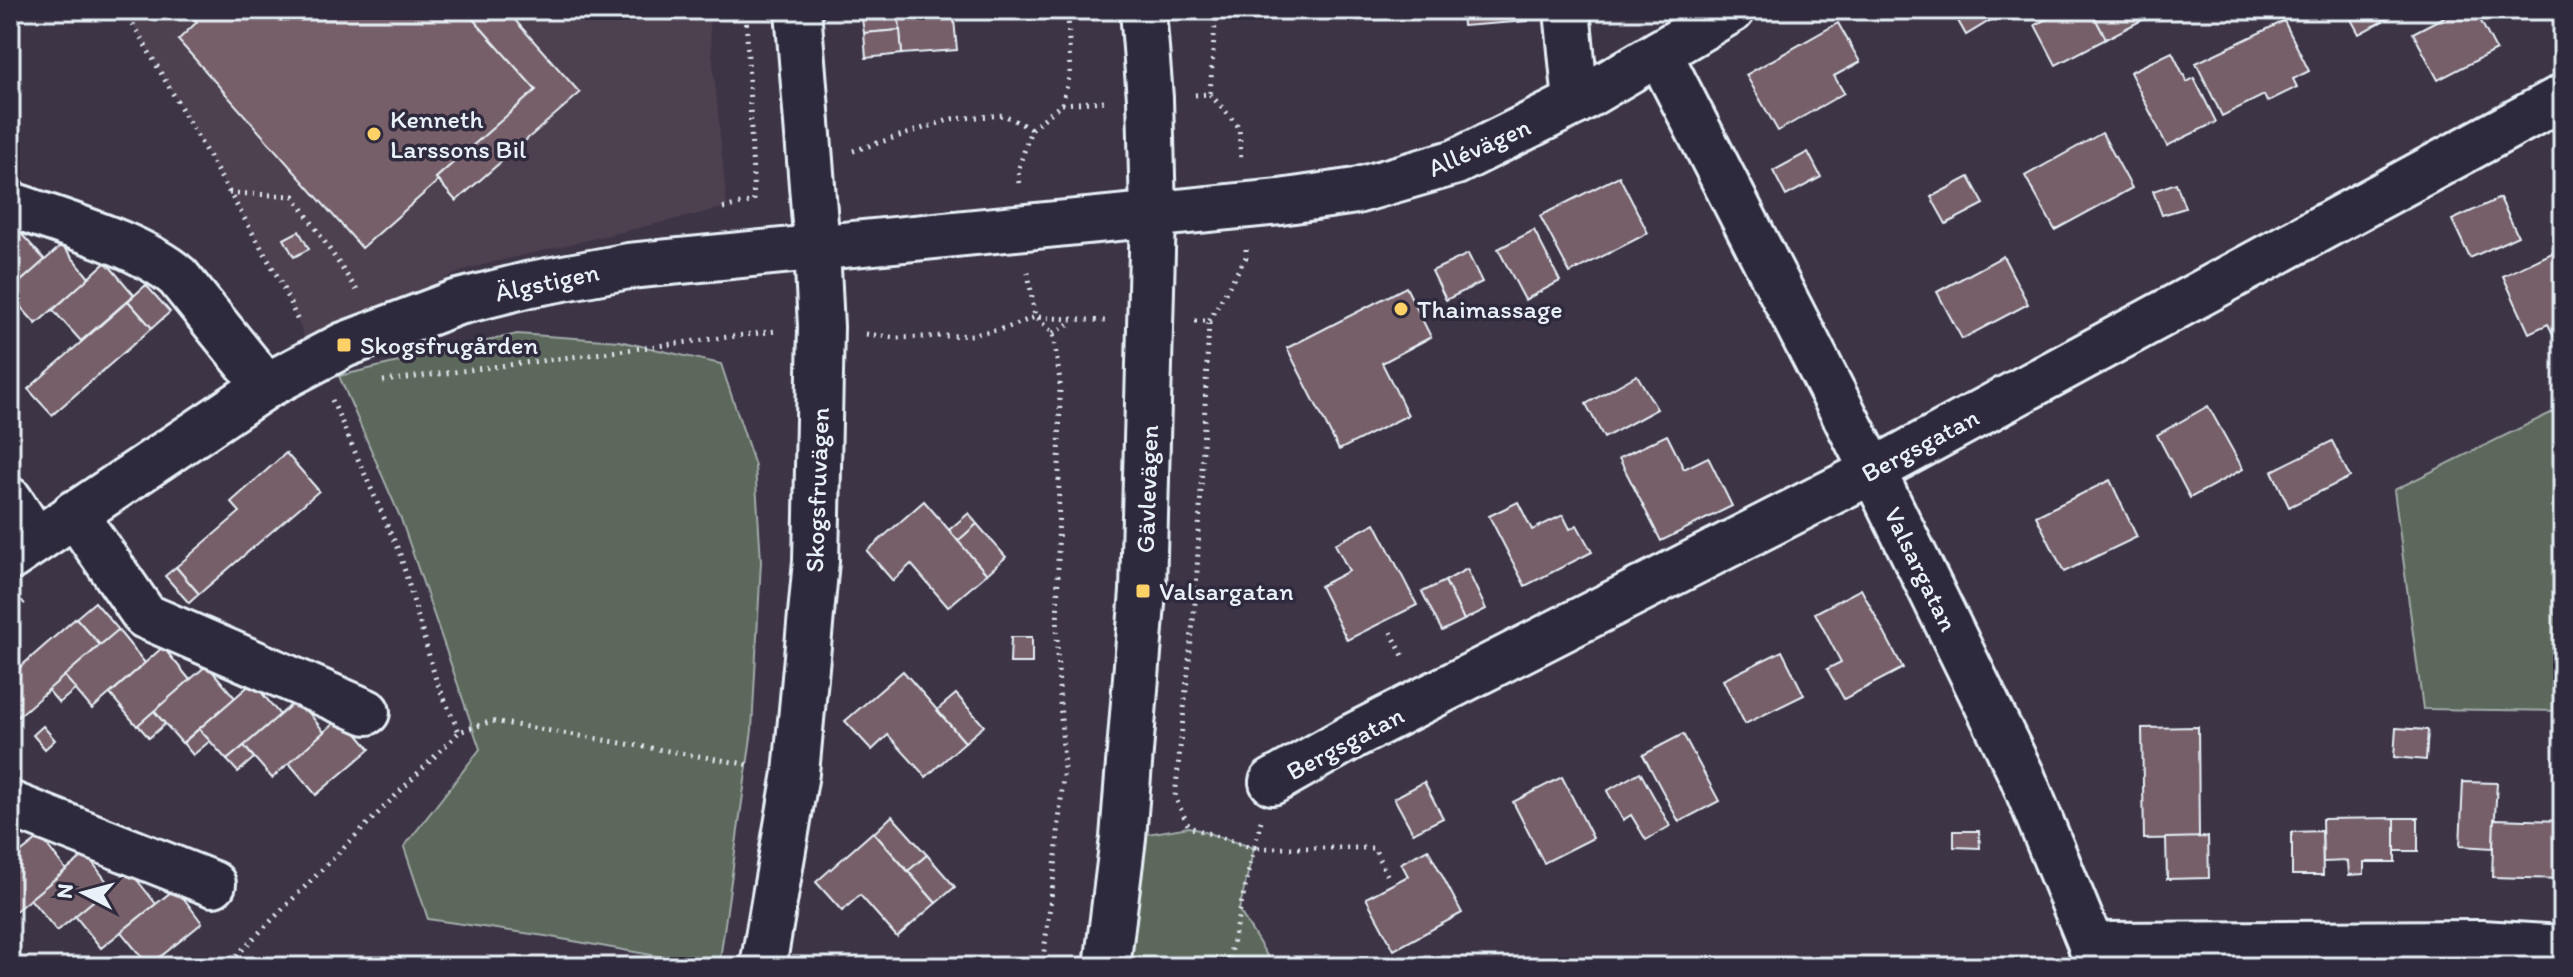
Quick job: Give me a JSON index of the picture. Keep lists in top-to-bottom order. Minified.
{"streets":{"street":["Allévägen","Älgstigen","Bergsgatan","Gävlevägen","Skogsfruvägen","Valsargatan"]},"crossings":[["Allévägen","Älgstigen"],["Allévägen","Gävlevägen"],["Allévägen","Valsargatan"],["Älgstigen","Gävlevägen"],["Älgstigen","Skogsfruvägen"],["Bergsgatan","Valsargatan"]],"places":{"other":["Kenneth Larssons Bil","Thaimassage"],"transit":["Skogsfrugården","Valsargatan"]},"north":"left"}
